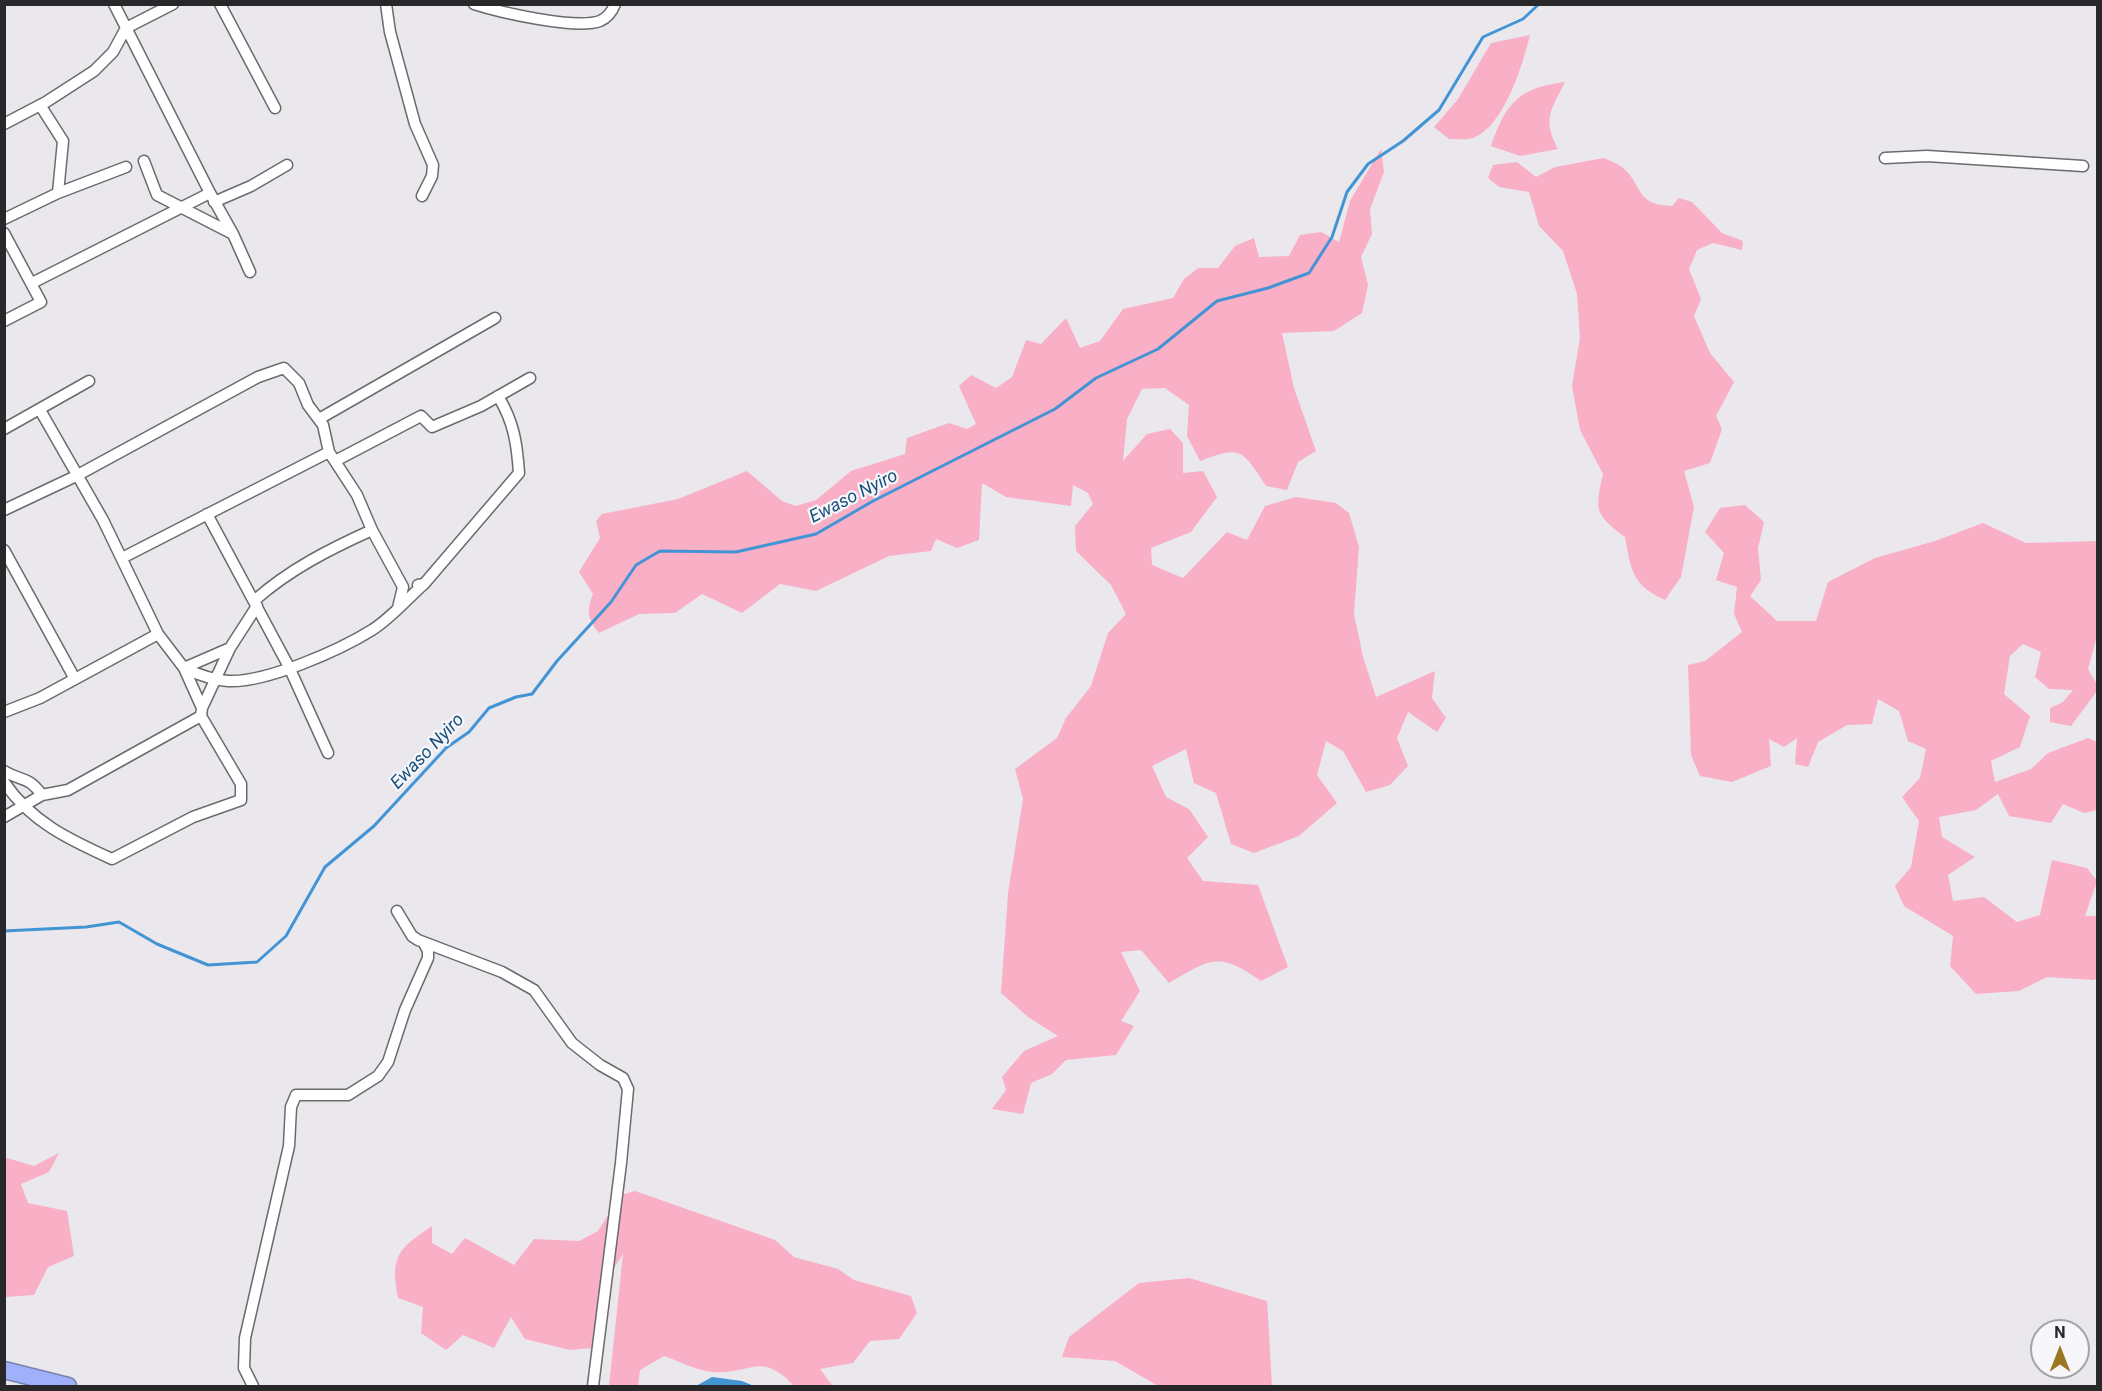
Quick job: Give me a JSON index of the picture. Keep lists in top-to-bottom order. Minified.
{"water":["Ewaso Nyiro"],"north":"top"}
